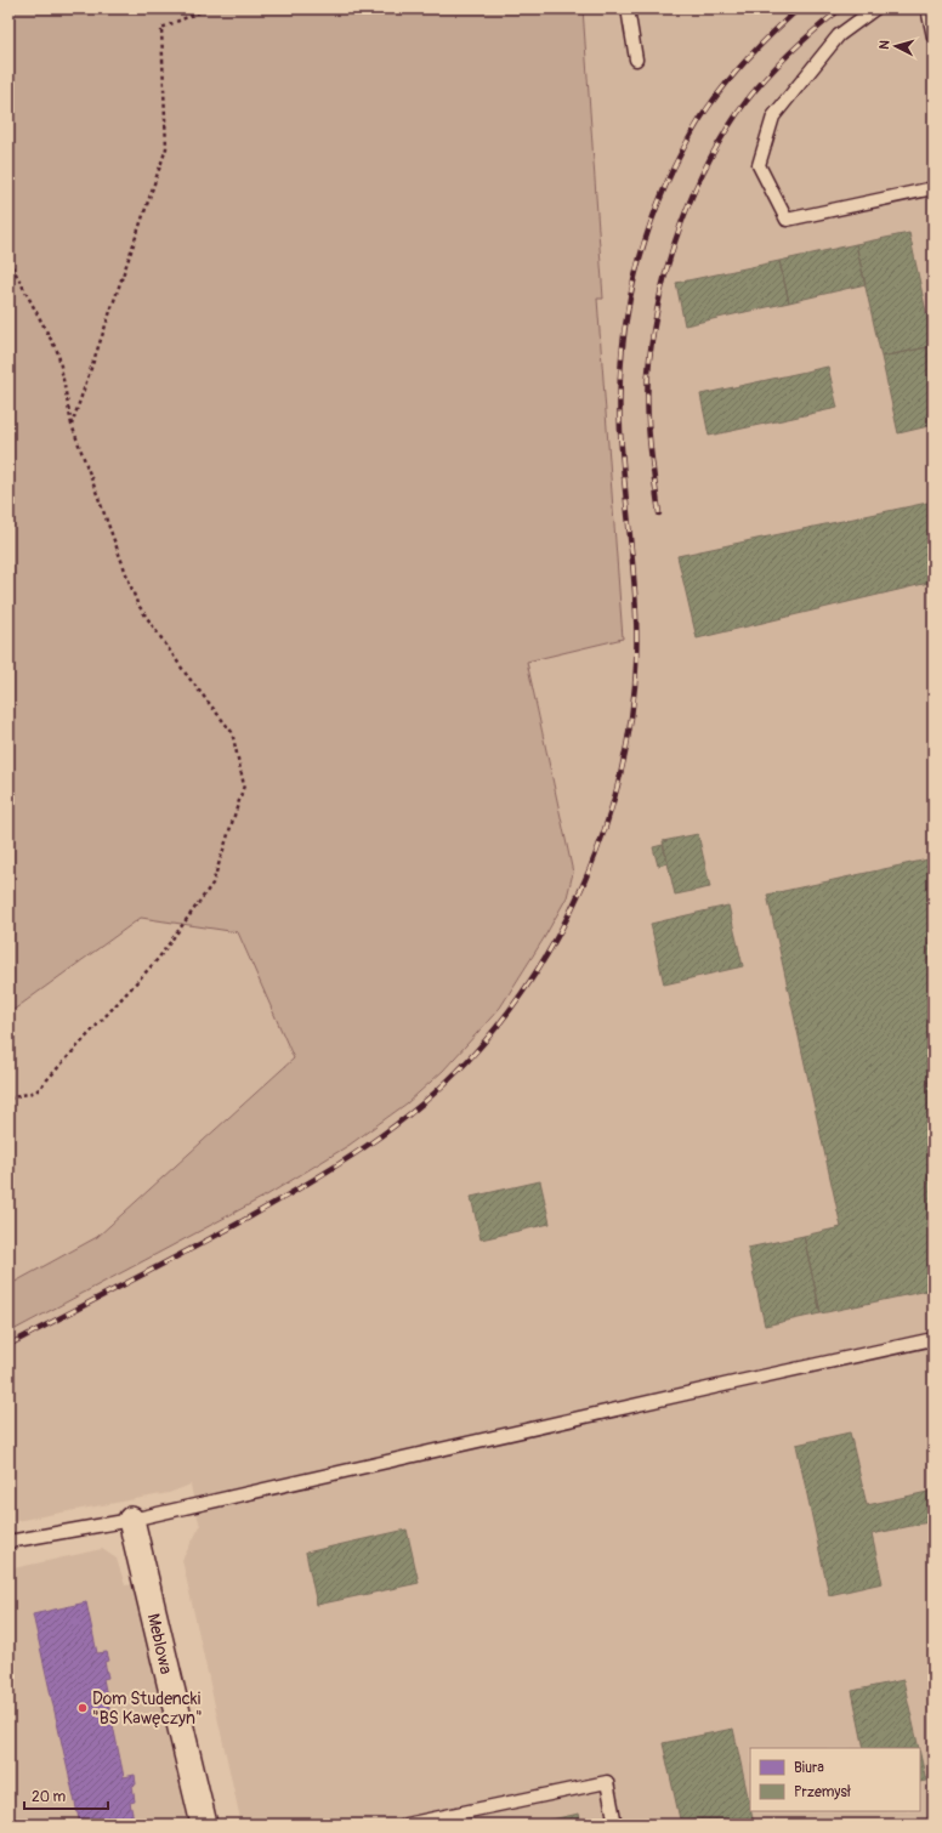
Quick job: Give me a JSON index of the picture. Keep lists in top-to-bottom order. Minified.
{"streets":{"street":["Meblowa"]},"places":["Dom Studencki \"BS Kawęczyn\""],"legend":["Biura","Przemysł"],"scale_bar":"20 m","north":"left"}
